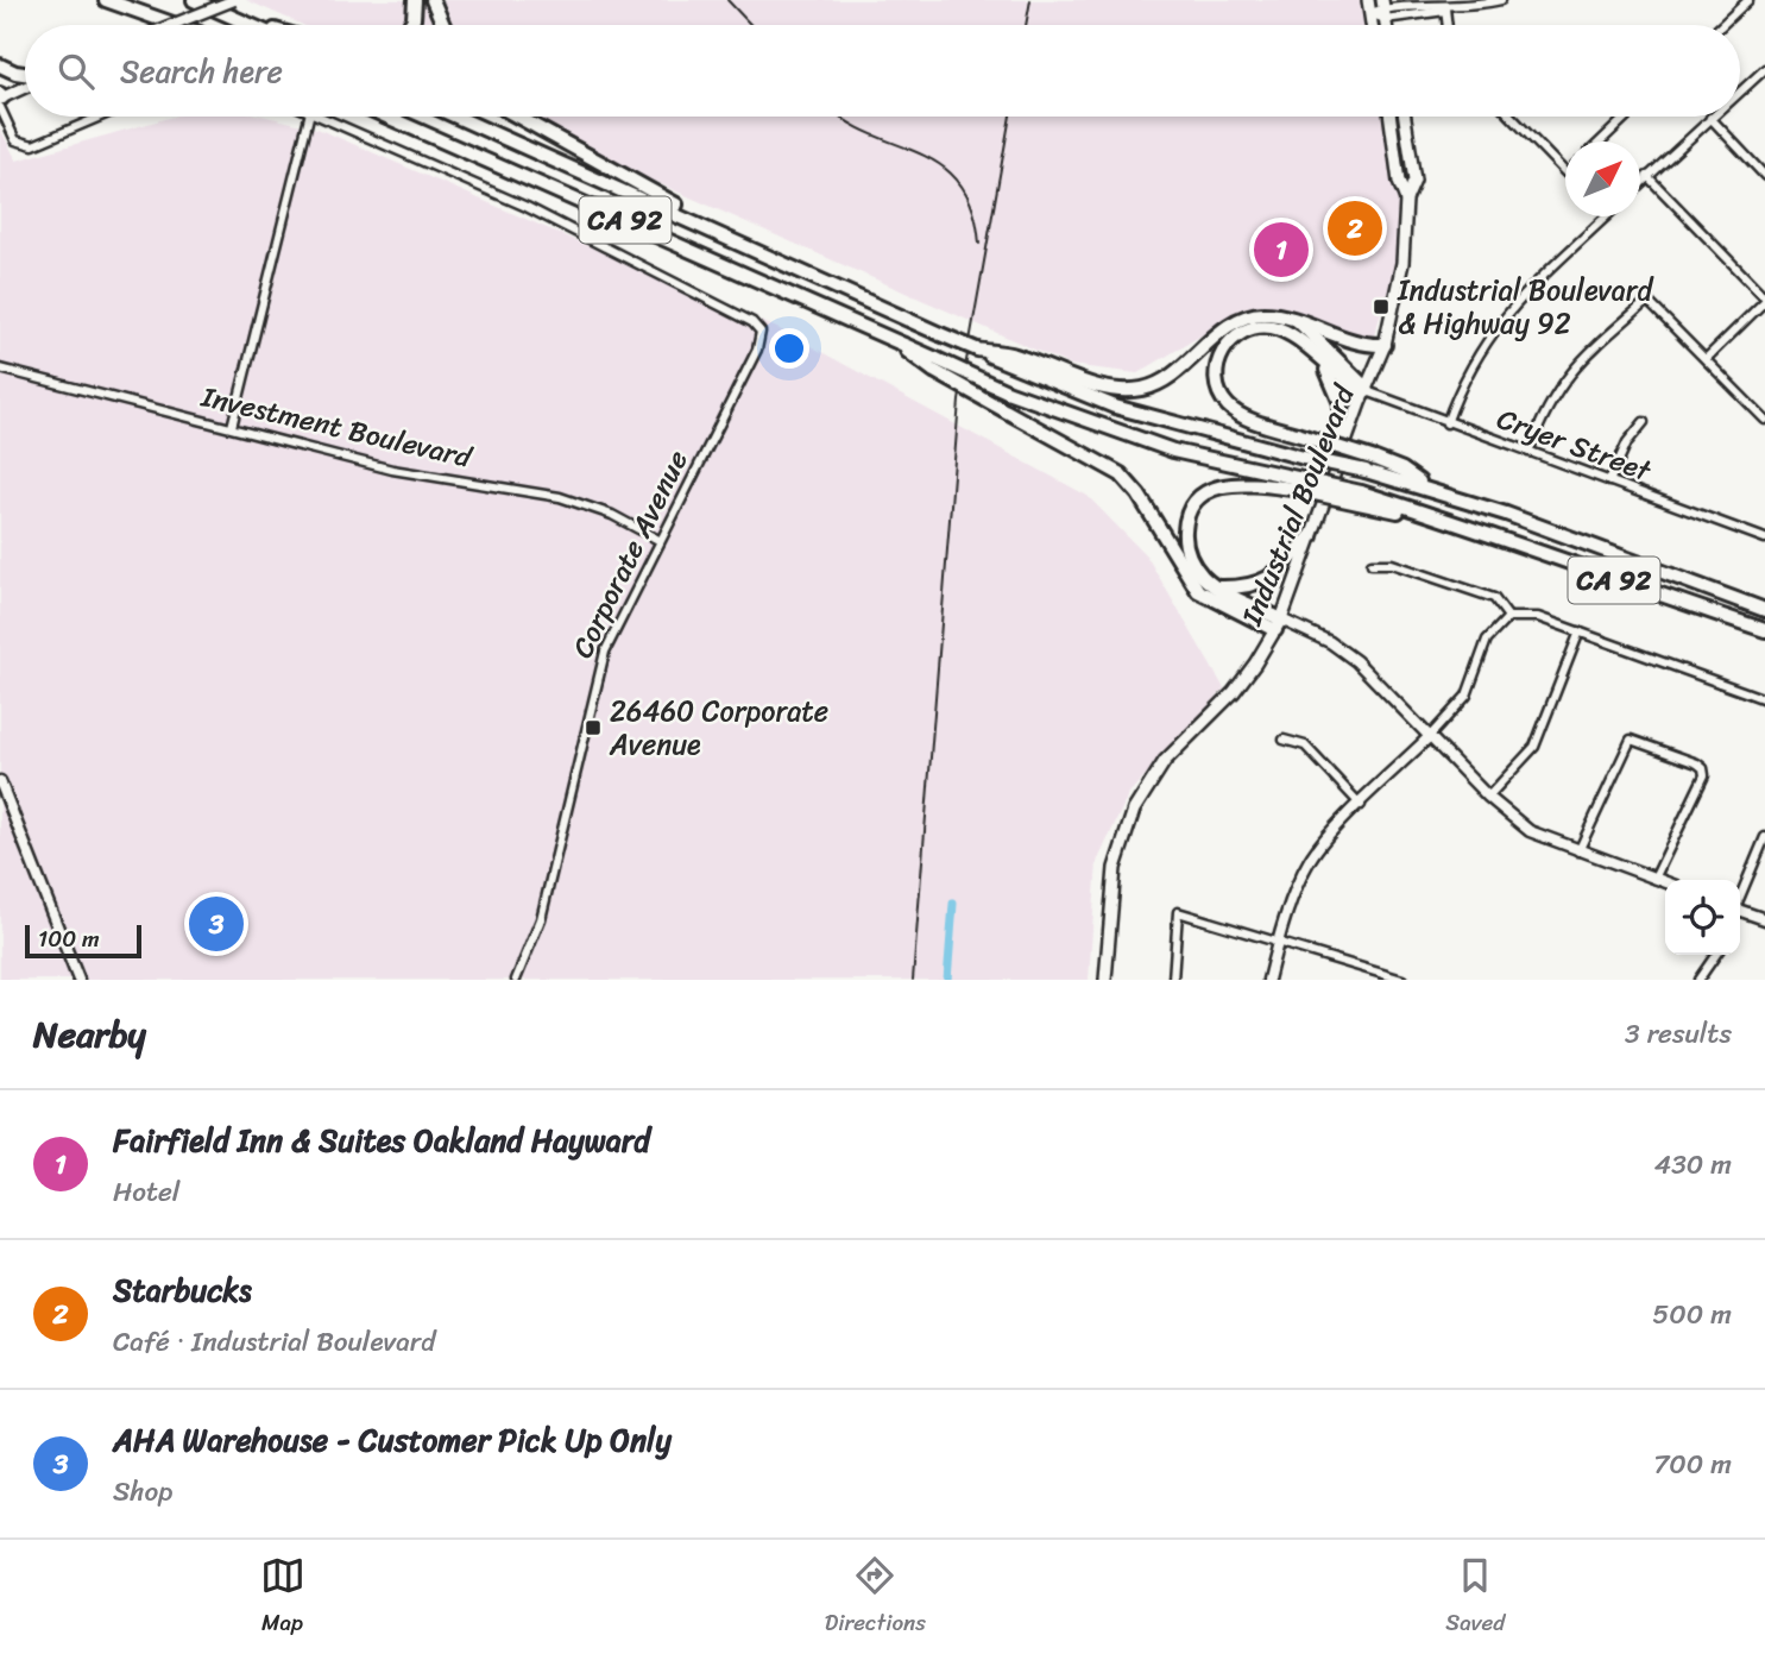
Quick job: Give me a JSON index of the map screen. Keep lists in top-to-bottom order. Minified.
{"streets":{"highway":["CA 92"],"main road":["Industrial Boulevard"],"street":["Investment Boulevard","Cryer Street","Corporate Avenue"]},"crossings":[["Investment Boulevard","Corporate Avenue"],["Cryer Street","Industrial Boulevard"]],"places":{"transit":["Industrial Boulevard & Highway 92","26460 Corporate Avenue"]},"scale_bar":"100 m","north":"top right","page":{"search":"Search here","pins":["2","1","3"],"scale":"100 m","heading":["Nearby","3 results"],"list":[{"mark":"1","name":"Fairfield Inn & Suites Oakland Hayward","note":"Hotel","value":"430 m"},{"mark":"2","name":"Starbucks","note":"Café · Industrial Boulevard","value":"500 m"},{"mark":"3","name":"AHA Warehouse - Customer Pick Up Only","note":"Shop","value":"700 m"}],"nav":["Map","Directions","Saved"]}}
